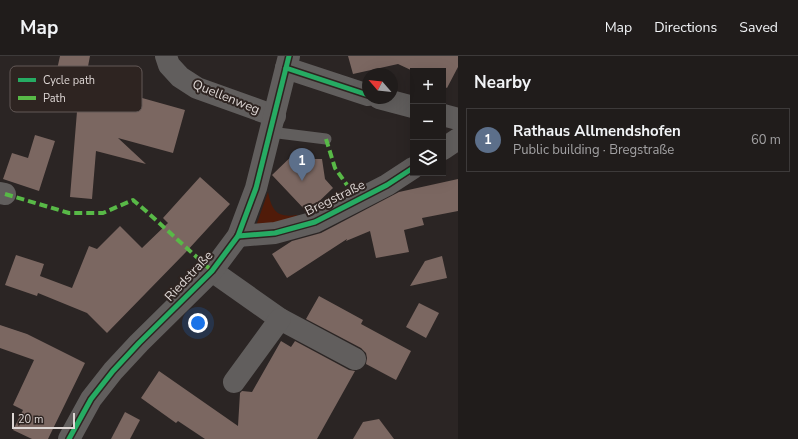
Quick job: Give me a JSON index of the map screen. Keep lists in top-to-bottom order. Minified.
{"streets":{"street":["Quellenweg","Bregstraße","Riedstraße"]},"crossings":[["Quellenweg","Riedstraße"],["Bregstraße","Riedstraße"]],"legend":["Cycle path","Path"],"scale_bar":"20 m","north":"top left","page":{"header":"Map","nav":["Map","Directions","Saved"],"heading":"Nearby","map_buttons":["+","−"],"list":[{"mark":"1","name":"Rathaus Allmendshofen","note":"Public building · Bregstraße","value":"60 m"}],"pins":"1","scale":"20 m"}}
